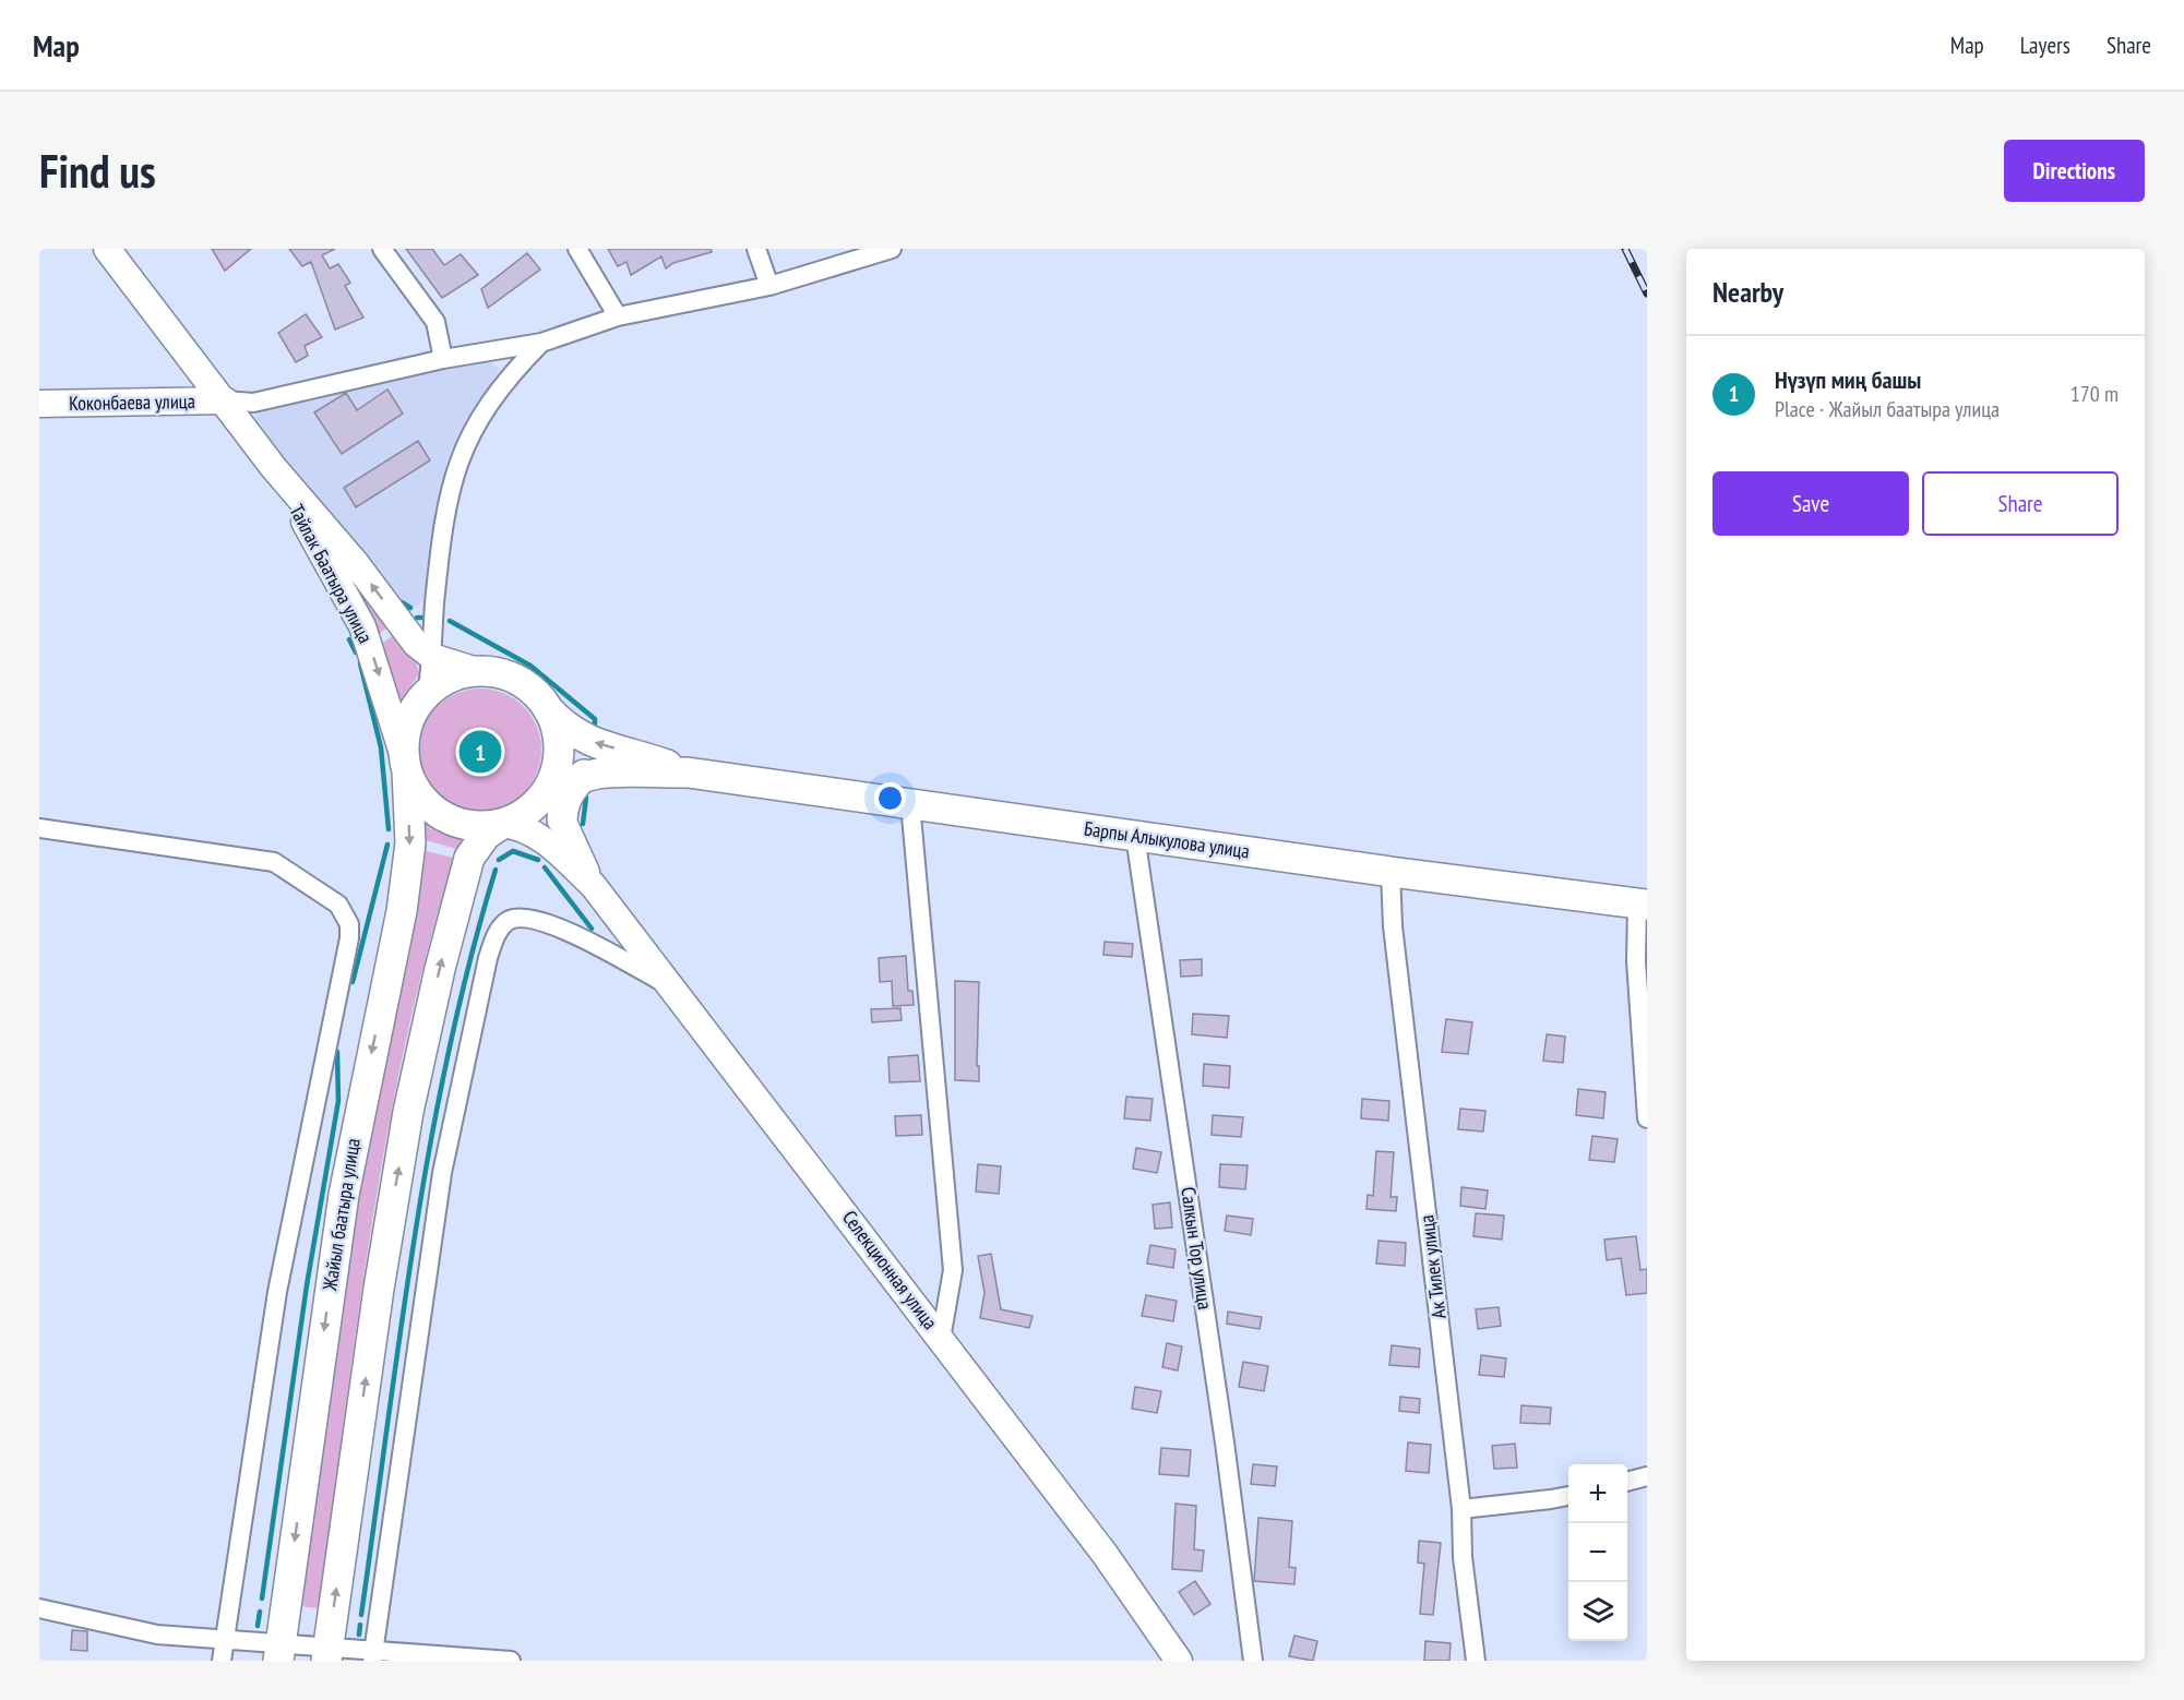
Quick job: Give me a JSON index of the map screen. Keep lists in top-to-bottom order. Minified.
{"streets":{"main road":["Барпы Алыкулова улица","Жайыл баатыра улица"],"street":["Коконбаева улица","Тайлак Баатыра улица","Салкын Тор улица","Ак Тилек улица","Селекционная улица"]},"crossings":[["Коконбаева улица","Тайлак Баатыра улица"],["Тайлак Баатыра улица","Барпы Алыкулова улица"],["Тайлак Баатыра улица","Жайыл баатыра улица"],["Тайлак Баатыра улица","Селекционная улица"],["Барпы Алыкулова улица","Жайыл баатыра улица"],["Барпы Алыкулова улица","Салкын Тор улица"],["Барпы Алыкулова улица","Ак Тилек улица"],["Барпы Алыкулова улица","Селекционная улица"],["Жайыл баатыра улица","Селекционная улица"]],"page":{"header":"Map","nav":["Map","Layers","Share"],"buttons":["Directions",["Save","Share"]],"title":"Find us","heading":"Nearby","list":[{"mark":"1","name":"Нүзүп миң башы","note":"Place · Жайыл баатыра улица","value":"170 m"}],"pins":"1","map_buttons":["+","−"]}}
